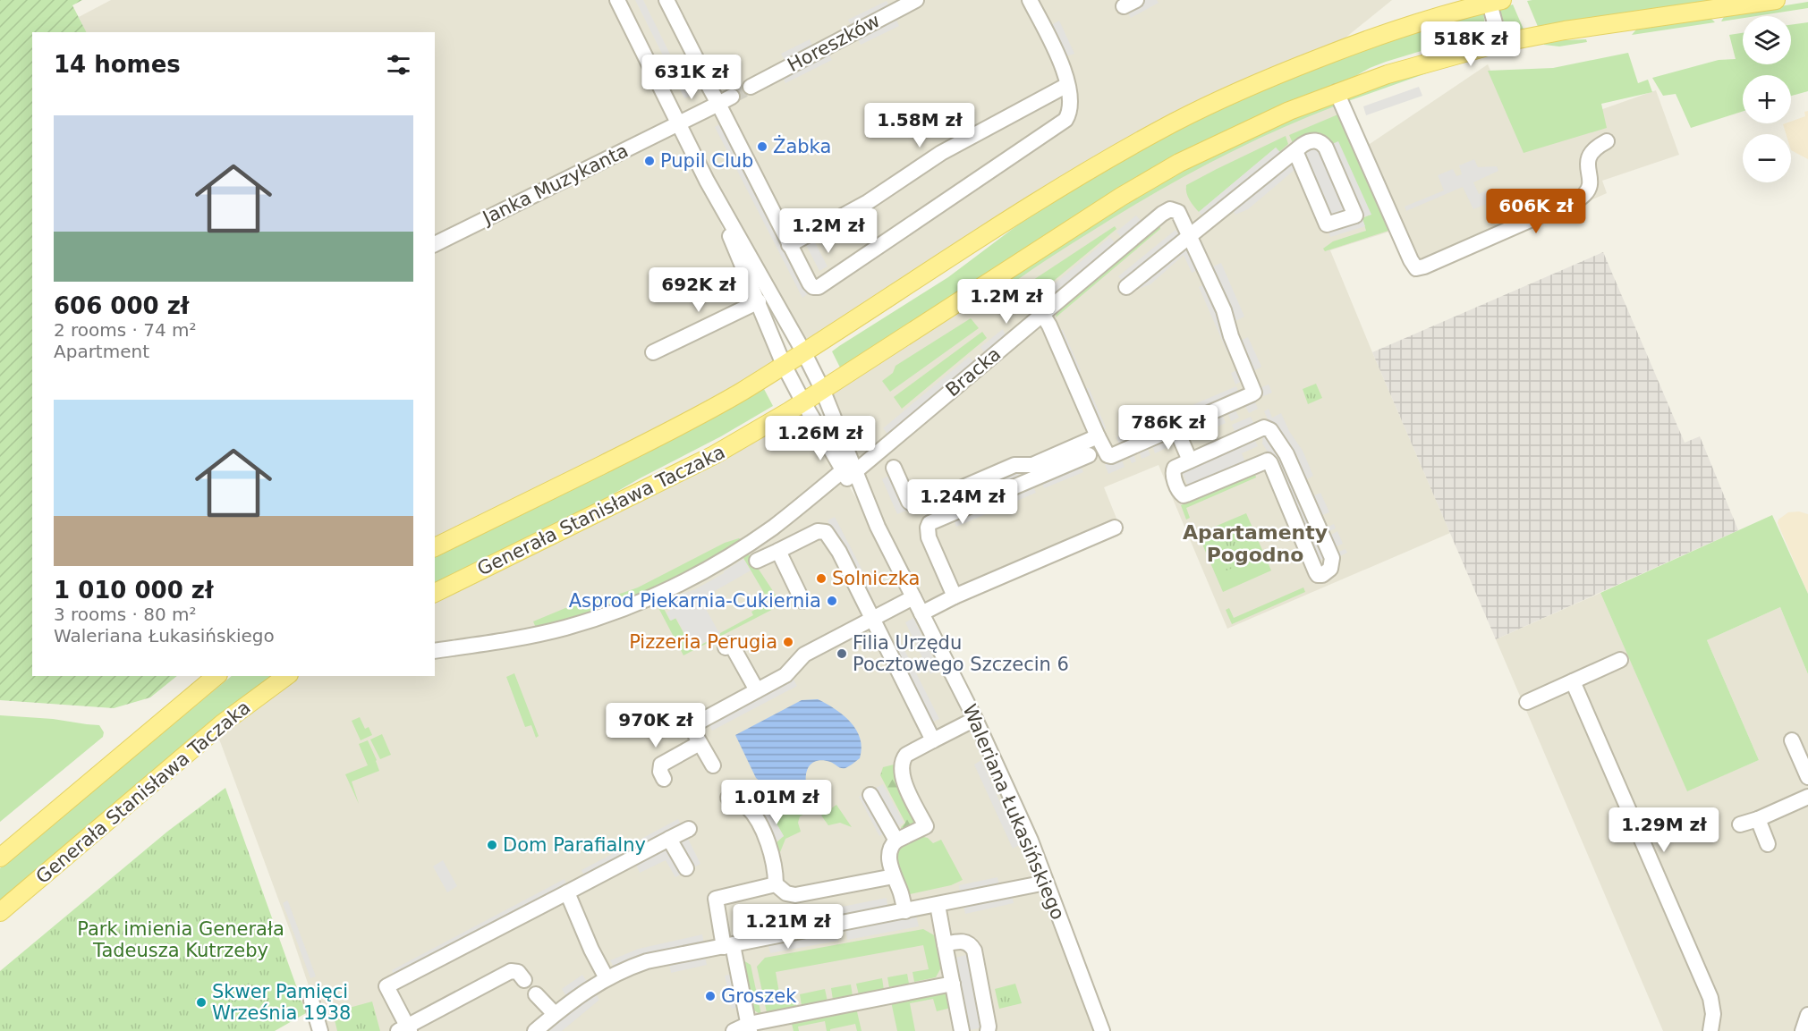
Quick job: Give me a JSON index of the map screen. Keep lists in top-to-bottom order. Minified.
{"streets":{"main road":["Generała Stanisława Taczaka"],"street":["Horeszków","Janka Muzykanta","Bracka","Waleriana Łukasińskiego"]},"crossings":[["Janka Muzykanta","Waleriana Łukasińskiego"],["Bracka","Waleriana Łukasińskiego"],["Generała Stanisława Taczaka","Waleriana Łukasińskiego"]],"districts":["Apartamenty Pogodno"],"parks":["Park imienia Generała Tadeusza Kutrzeby"],"places":["Żabka","Pupil Club","Solniczka","Asprod Piekarnia-Cukiernia","Pizzeria Perugia","Filia Urzędu Pocztowego Szczecin 6","Dom Parafialny","Groszek","Skwer Pamięci Września 1938"],"page":{"map_buttons":["+","−"],"price":["518K zł","631K zł","1.58M zł","606K zł","1.2M zł","692K zł","1.2M zł","786K zł","1.26M zł","1.24M zł","970K zł","1.01M zł","1.29M zł","1.21M zł"],"heading":"14 homes","list":[{"name":"606 000 zł","note":"2 rooms · 74 m² · Apartment"},{"name":"1 010 000 zł","note":"3 rooms · 80 m² · Waleriana Łukasińskiego"}]}}
